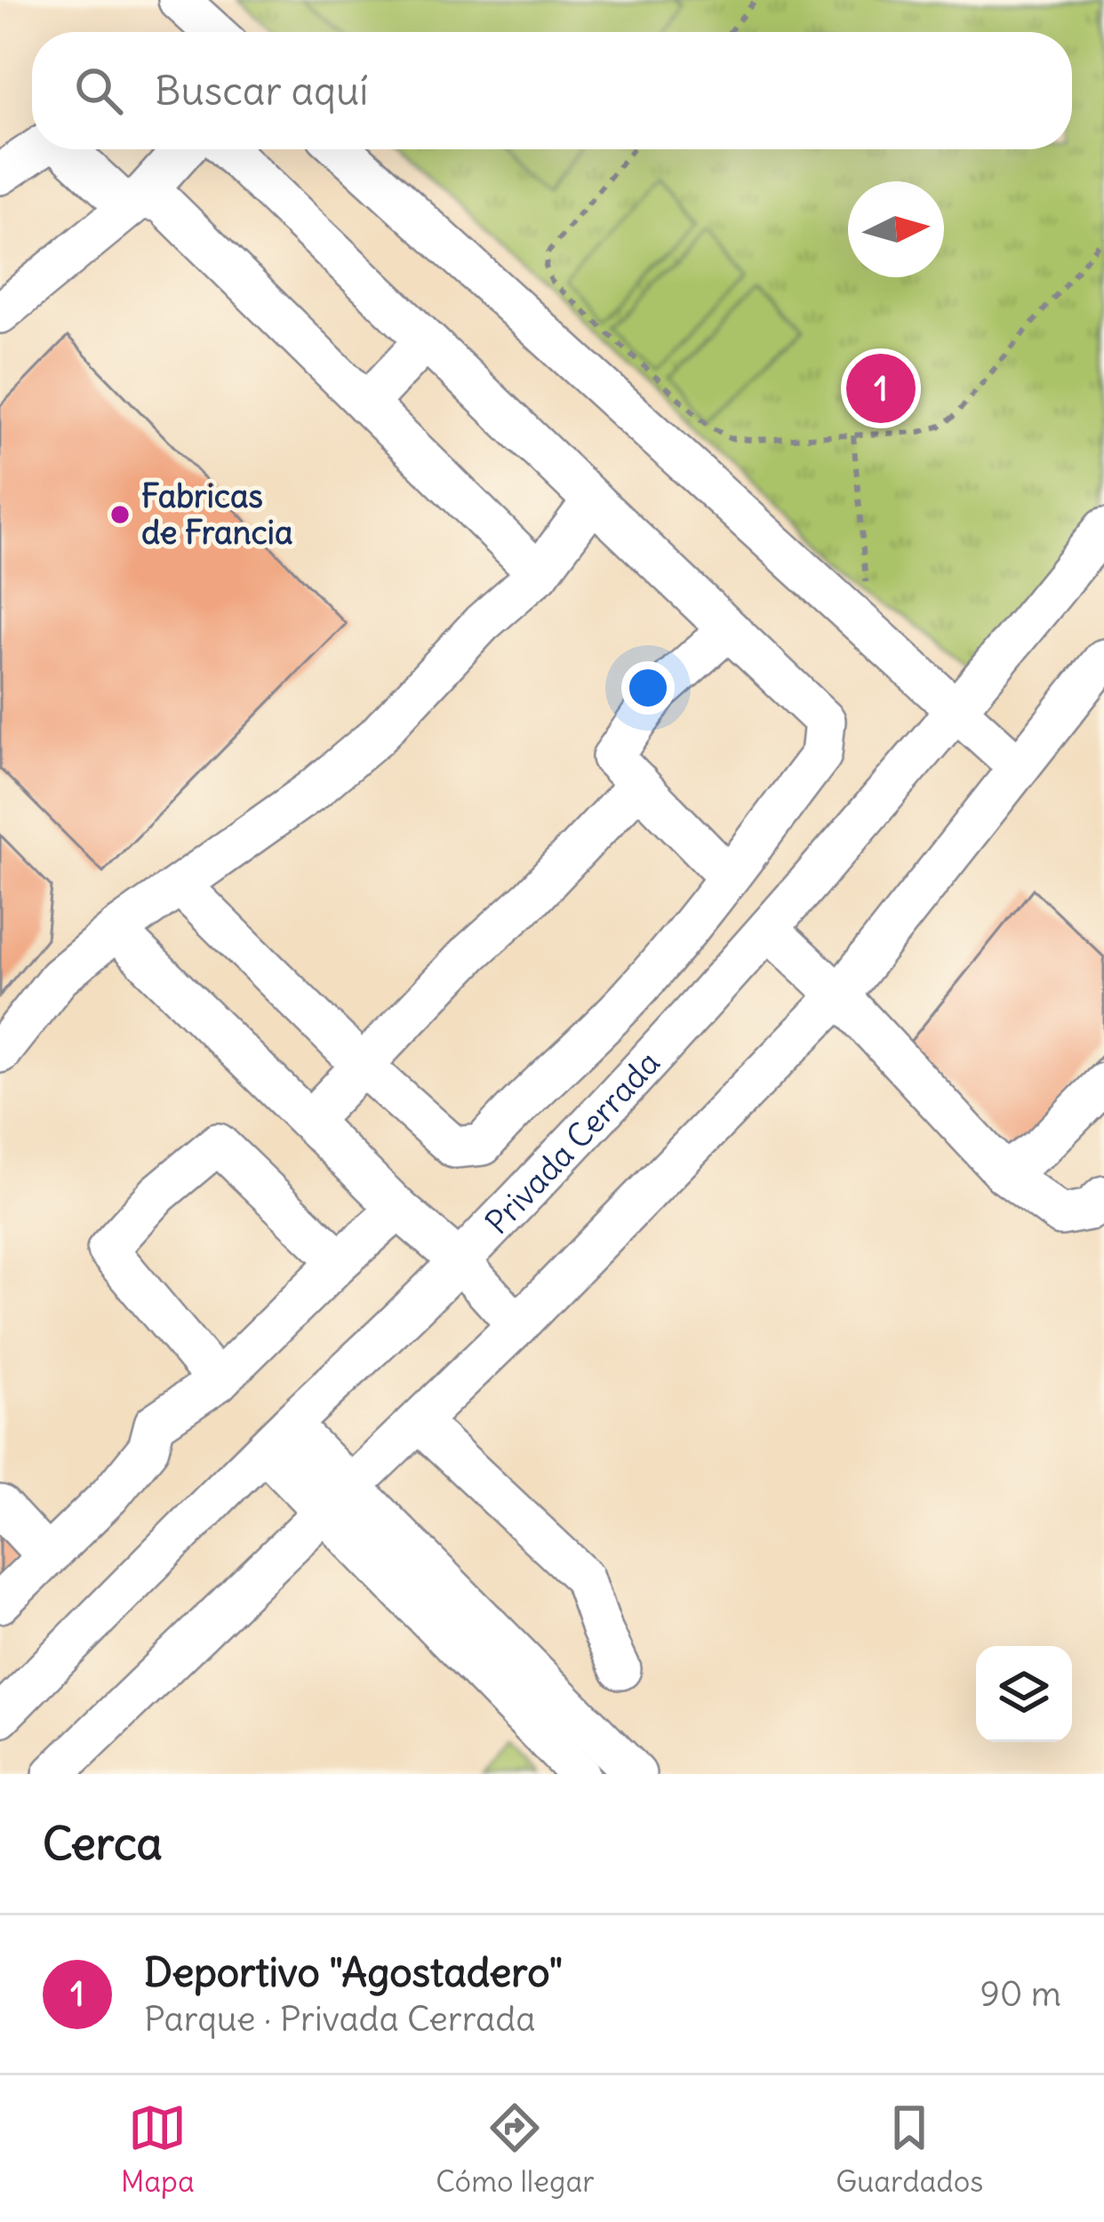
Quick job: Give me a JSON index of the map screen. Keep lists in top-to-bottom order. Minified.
{"streets":{"street":["Privada Cerrada"]},"places":["Fabricas de Francia"],"north":"right","page":{"search":"Buscar aquí","pins":"1","heading":"Cerca","list":[{"mark":"1","name":"Deportivo \"Agostadero\"","note":"Parque · Privada Cerrada","value":"90 m"}],"nav":["Mapa","Cómo llegar","Guardados"]}}
